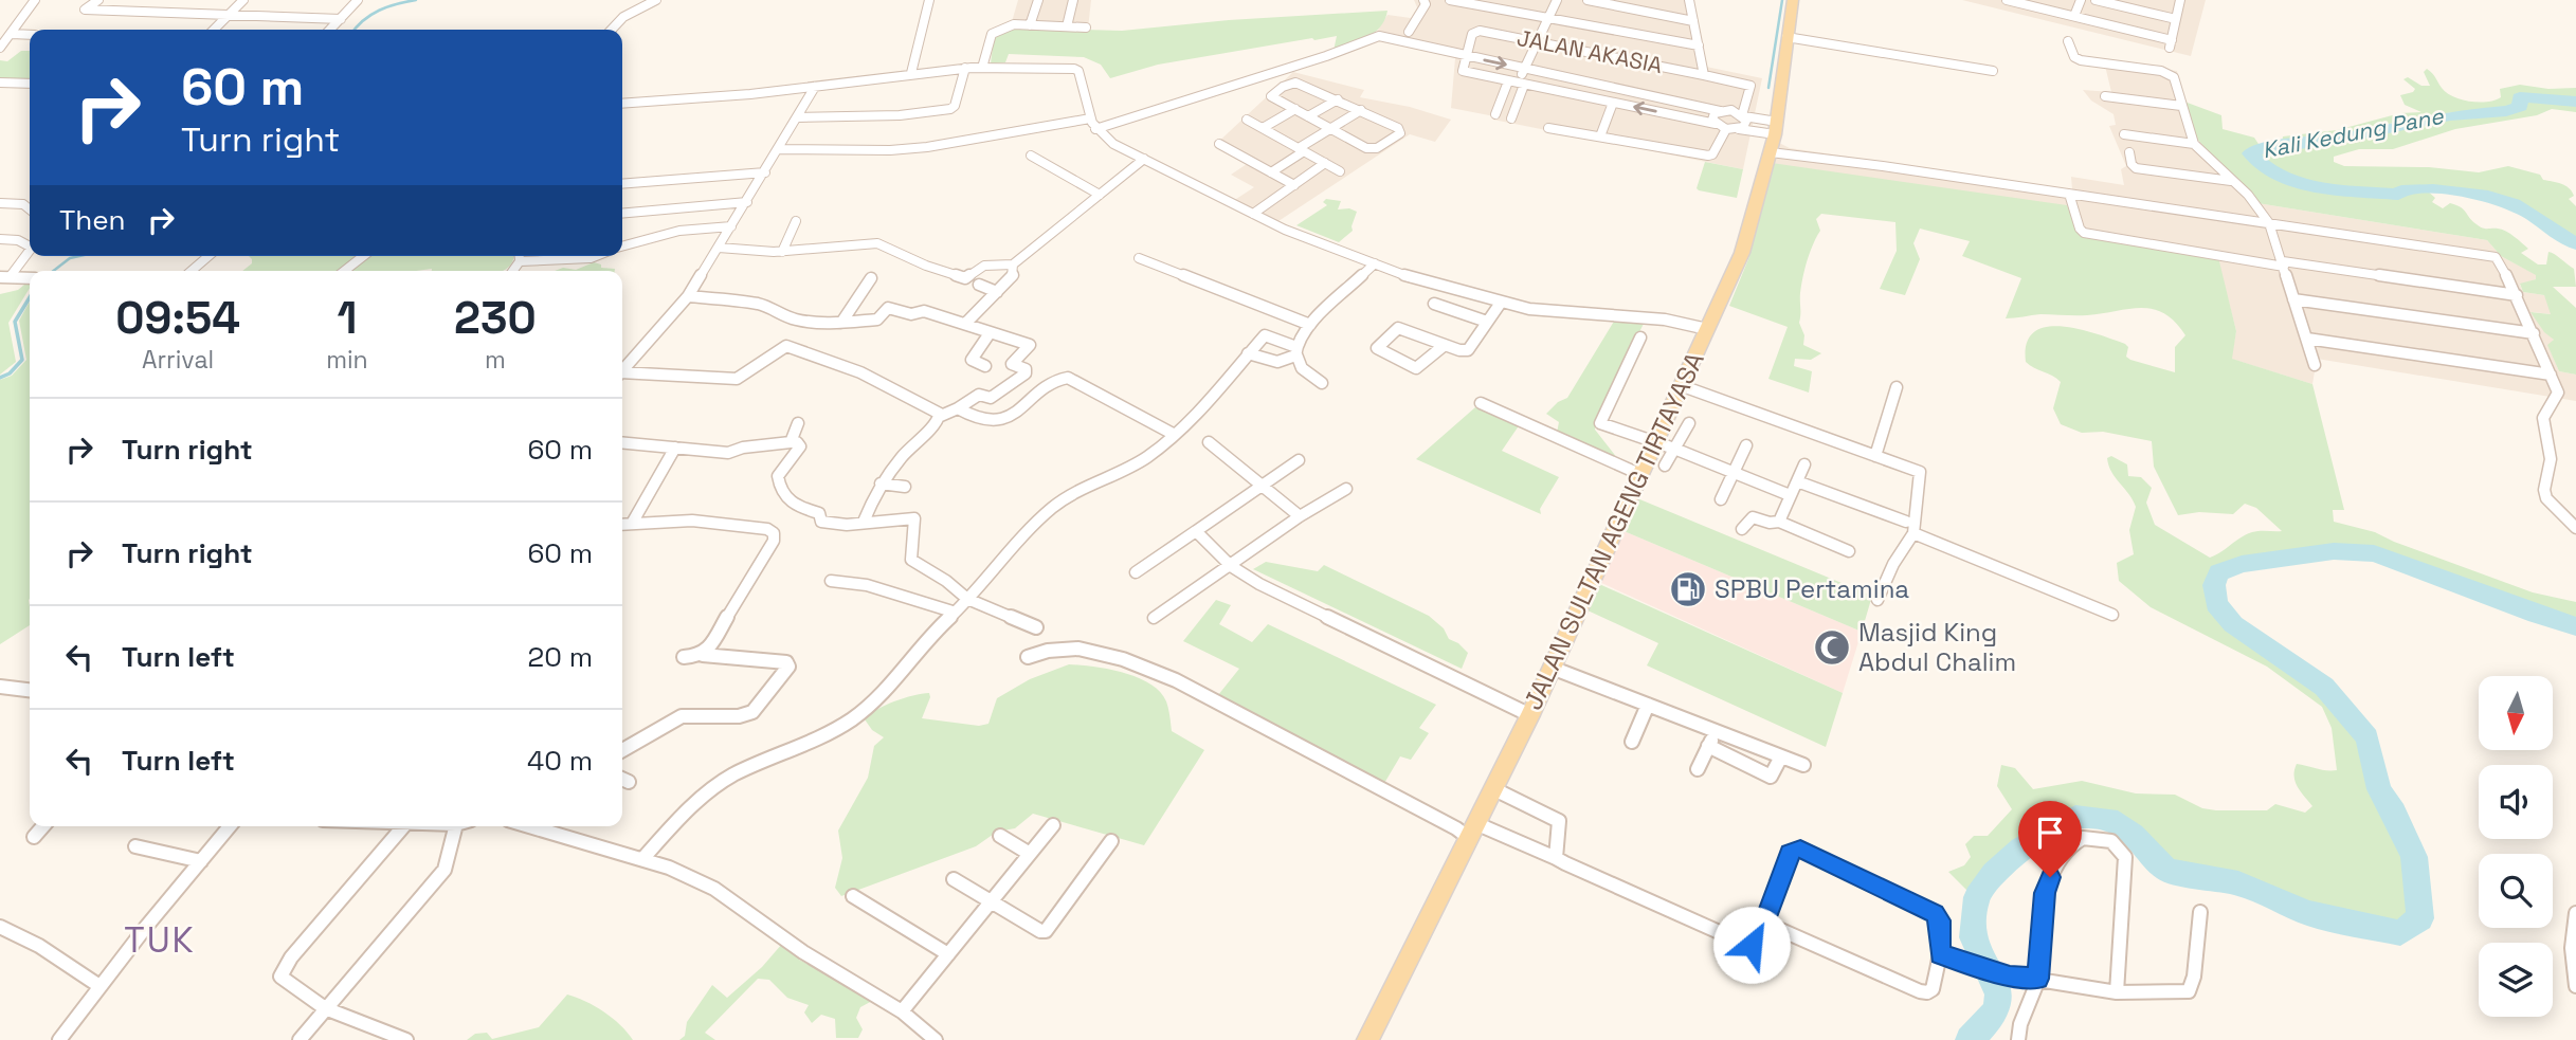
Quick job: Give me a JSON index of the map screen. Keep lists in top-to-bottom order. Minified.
{"streets":{"main road":["JALAN SULTAN AGENG TIRTAYASA"],"street":["JALAN AKASIA"]},"districts":["TUK"],"water":["Kali Kedung Pane"],"places":{"fuel station":["SPBU Pertamina"],"mosque":["Masjid King Abdul Chalim"]},"north":"bottom","page":{"turn":["60 m","Turn right"],"then":"Then","eta":["09:54","Arrival","1","min","230","m"],"list":[{"name":"Turn right","value":"60 m"},{"name":"Turn right","value":"60 m"},{"name":"Turn left","value":"20 m"},{"name":"Turn left","value":"40 m"}]}}
